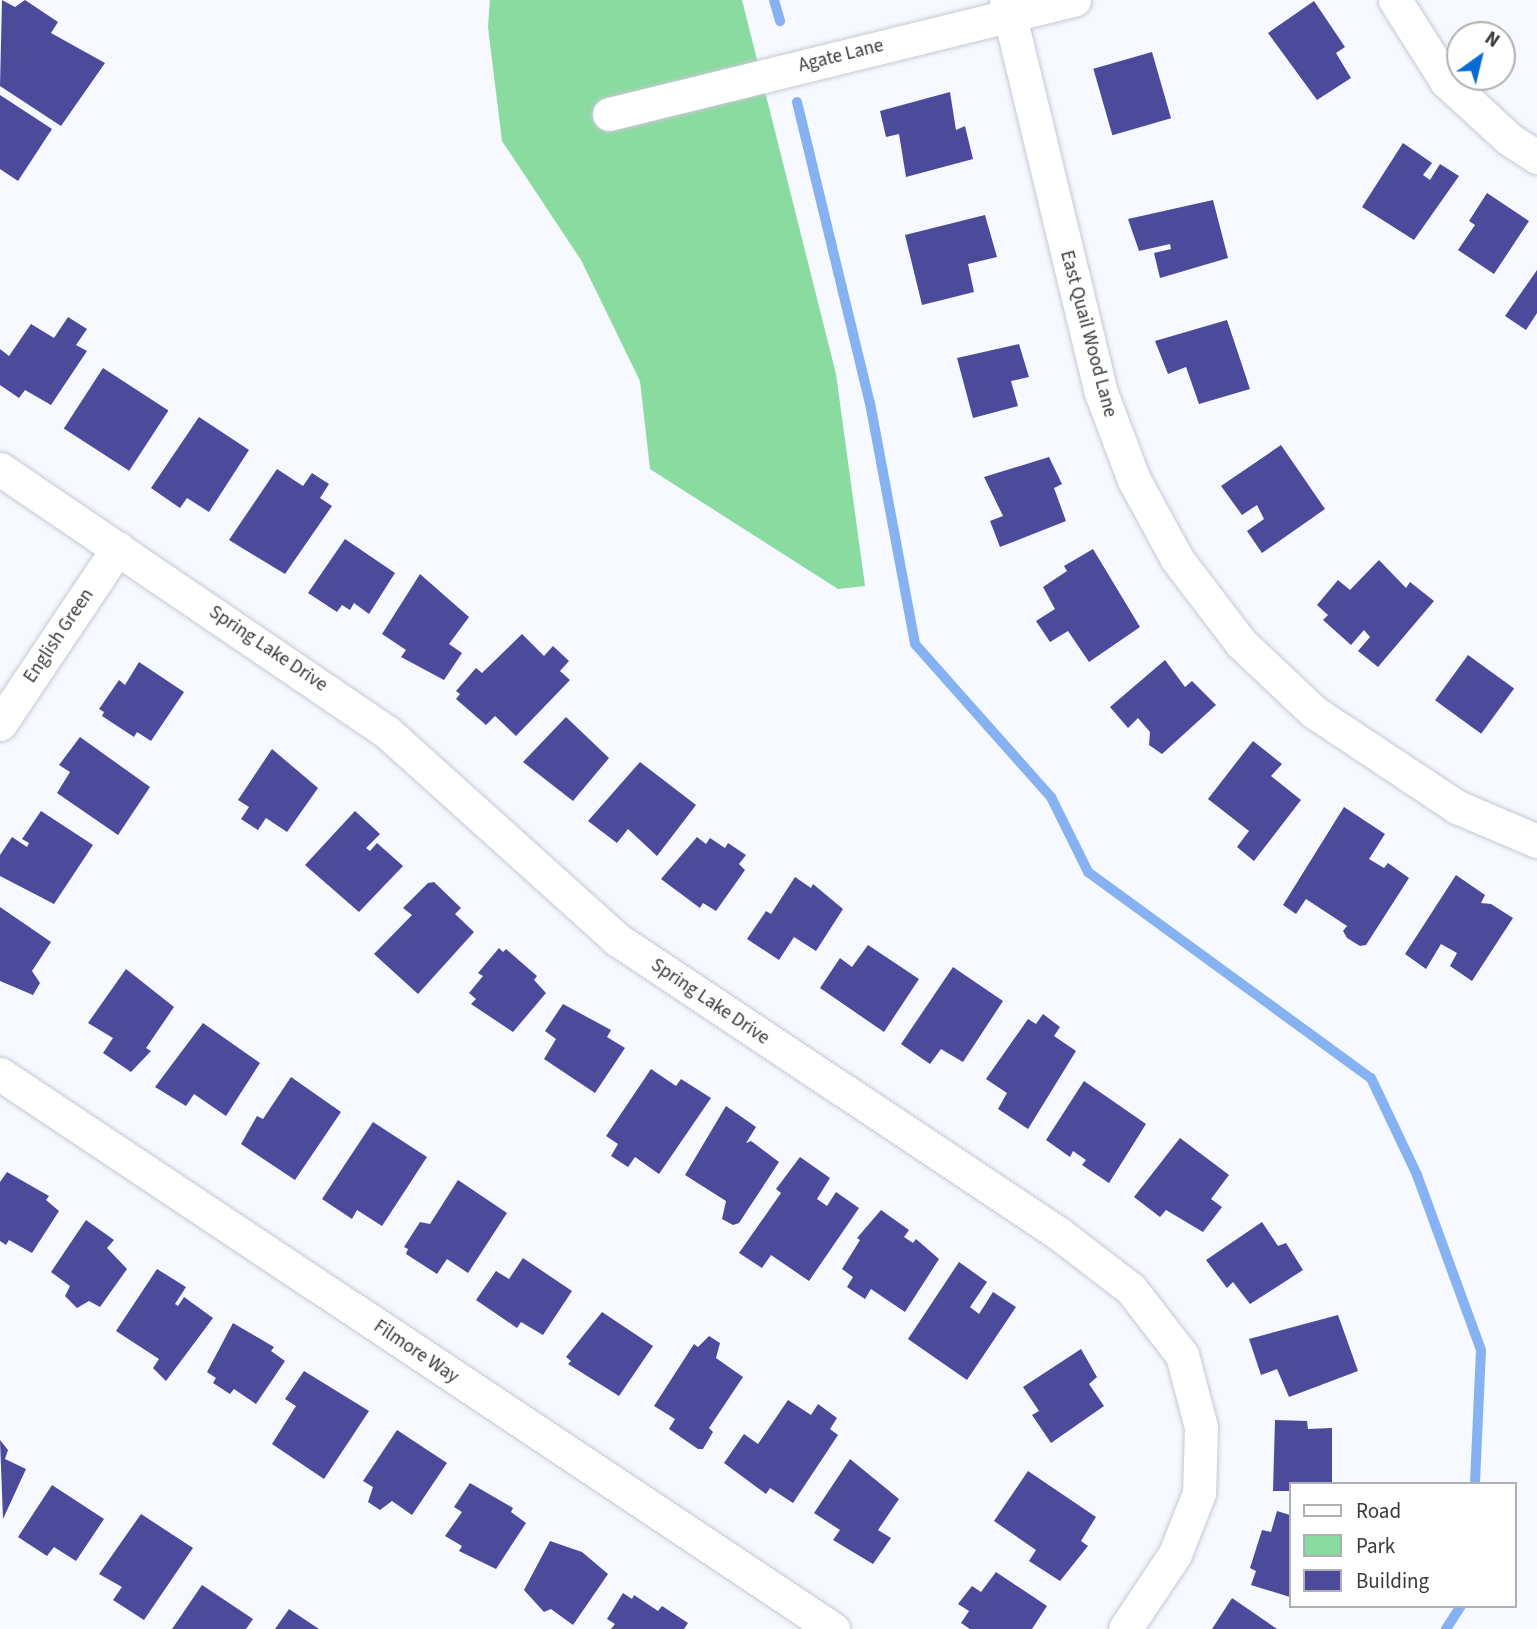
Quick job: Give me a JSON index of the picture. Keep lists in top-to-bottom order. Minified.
{"streets":{"street":["Agate Lane","East Quail Wood Lane","English Green","Spring Lake Drive","Filmore Way"]},"crossings":[["Agate Lane","East Quail Wood Lane"],["English Green","Spring Lake Drive"]],"legend":["Road","Park","Building"],"north":"top right"}
